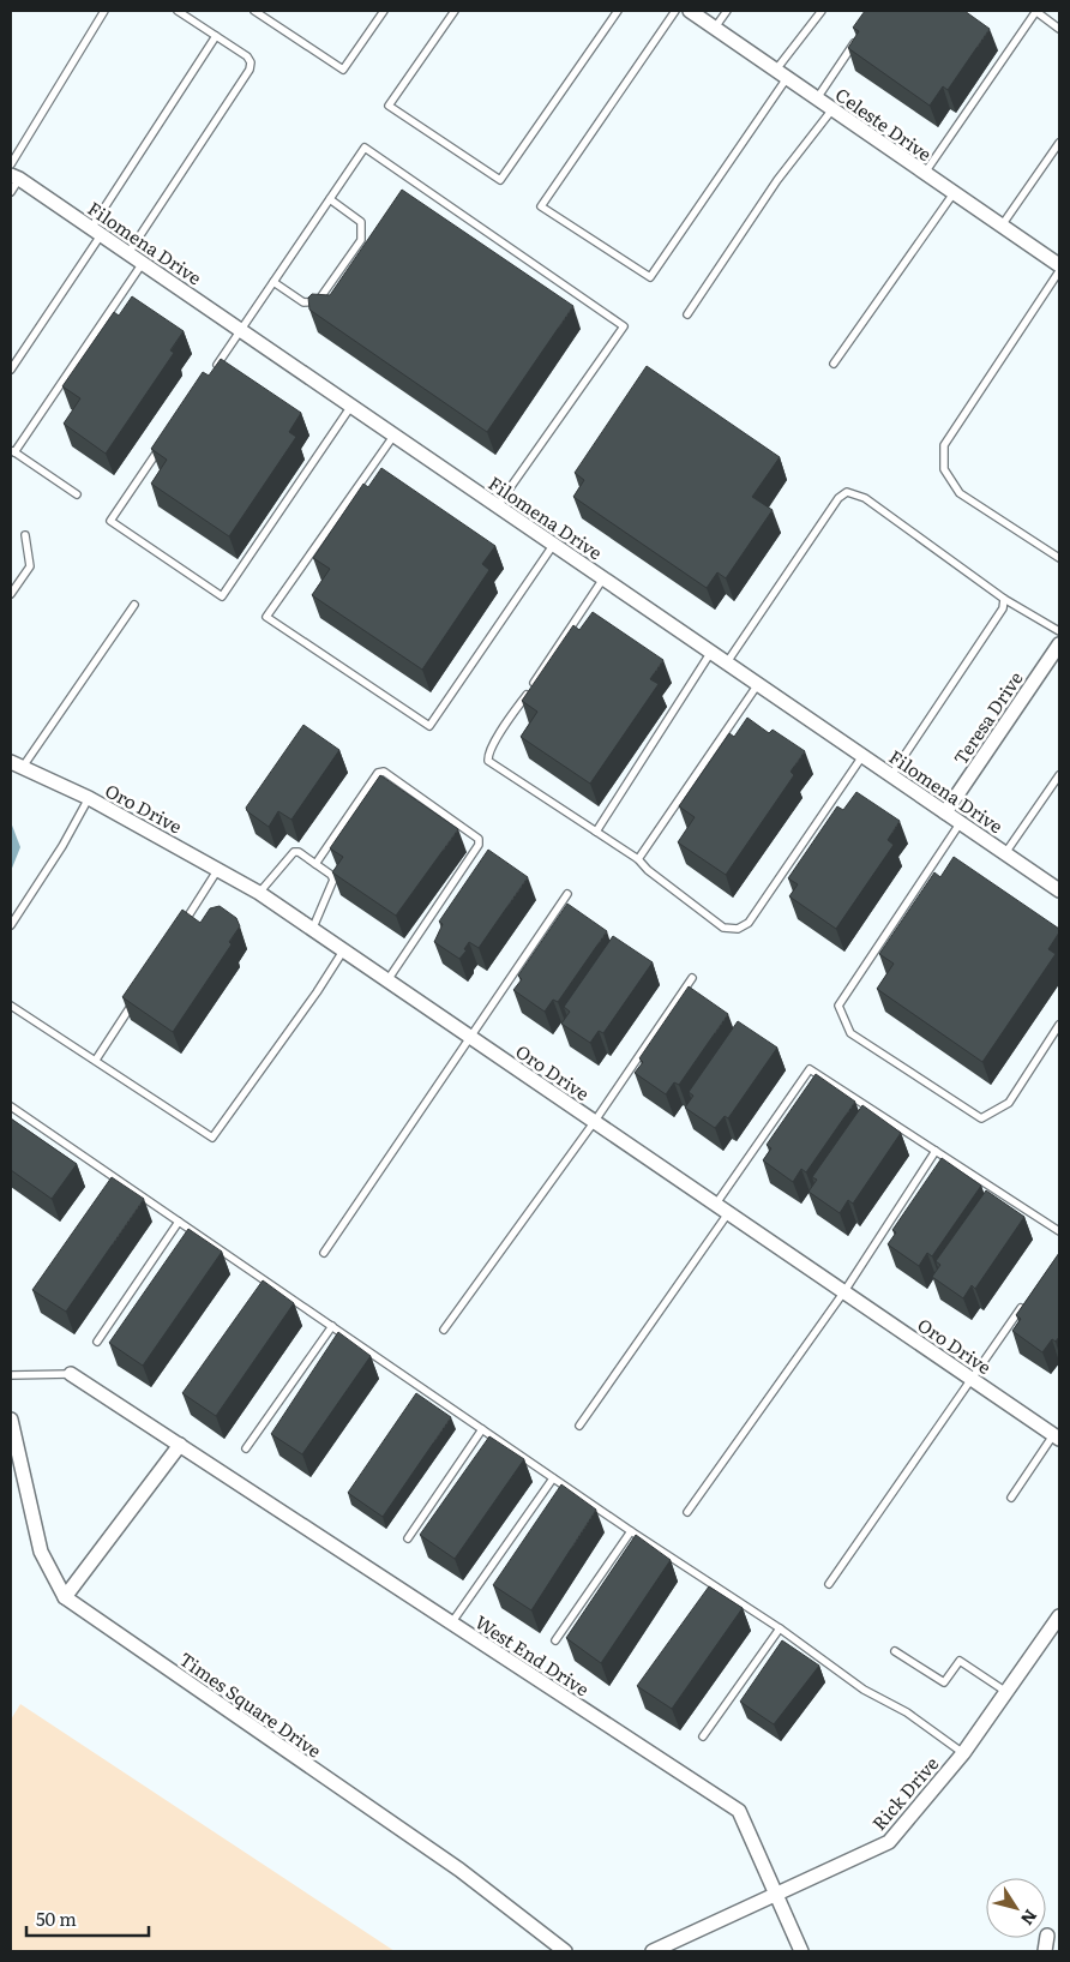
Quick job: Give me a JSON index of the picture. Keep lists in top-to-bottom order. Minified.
{"streets":{"street":["Celeste Drive","Filomena Drive","Teresa Drive","Oro Drive","West End Drive","Times Square Drive","Rick Drive"]},"crossings":[["Filomena Drive","Teresa Drive"],["West End Drive","Rick Drive"]],"scale_bar":"50 m","north":"bottom right"}
